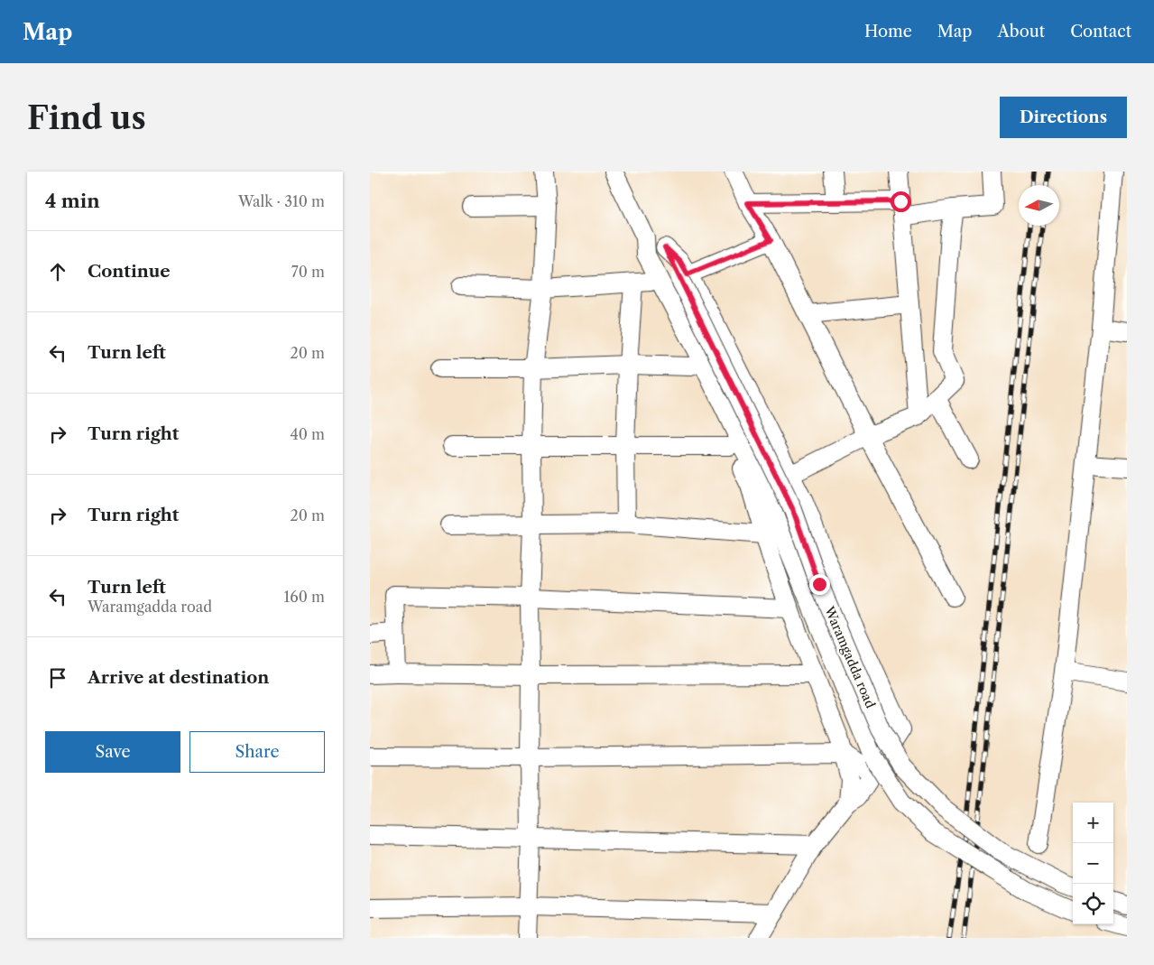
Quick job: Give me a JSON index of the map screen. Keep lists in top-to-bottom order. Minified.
{"streets":{"street":["Waramgadda road"]},"north":"left","page":{"header":"Map","nav":["Home","Map","About","Contact"],"buttons":["Directions",["Save","Share"]],"title":"Find us","heading":["4 min","Walk · 310 m"],"list":[["Continue","70 m"],["Turn left","20 m"],["Turn right","40 m"],["Turn right","20 m"],["Turn left","Waramgadda road","160 m"],"Arrive at destination"],"map_buttons":["+","−"]}}
